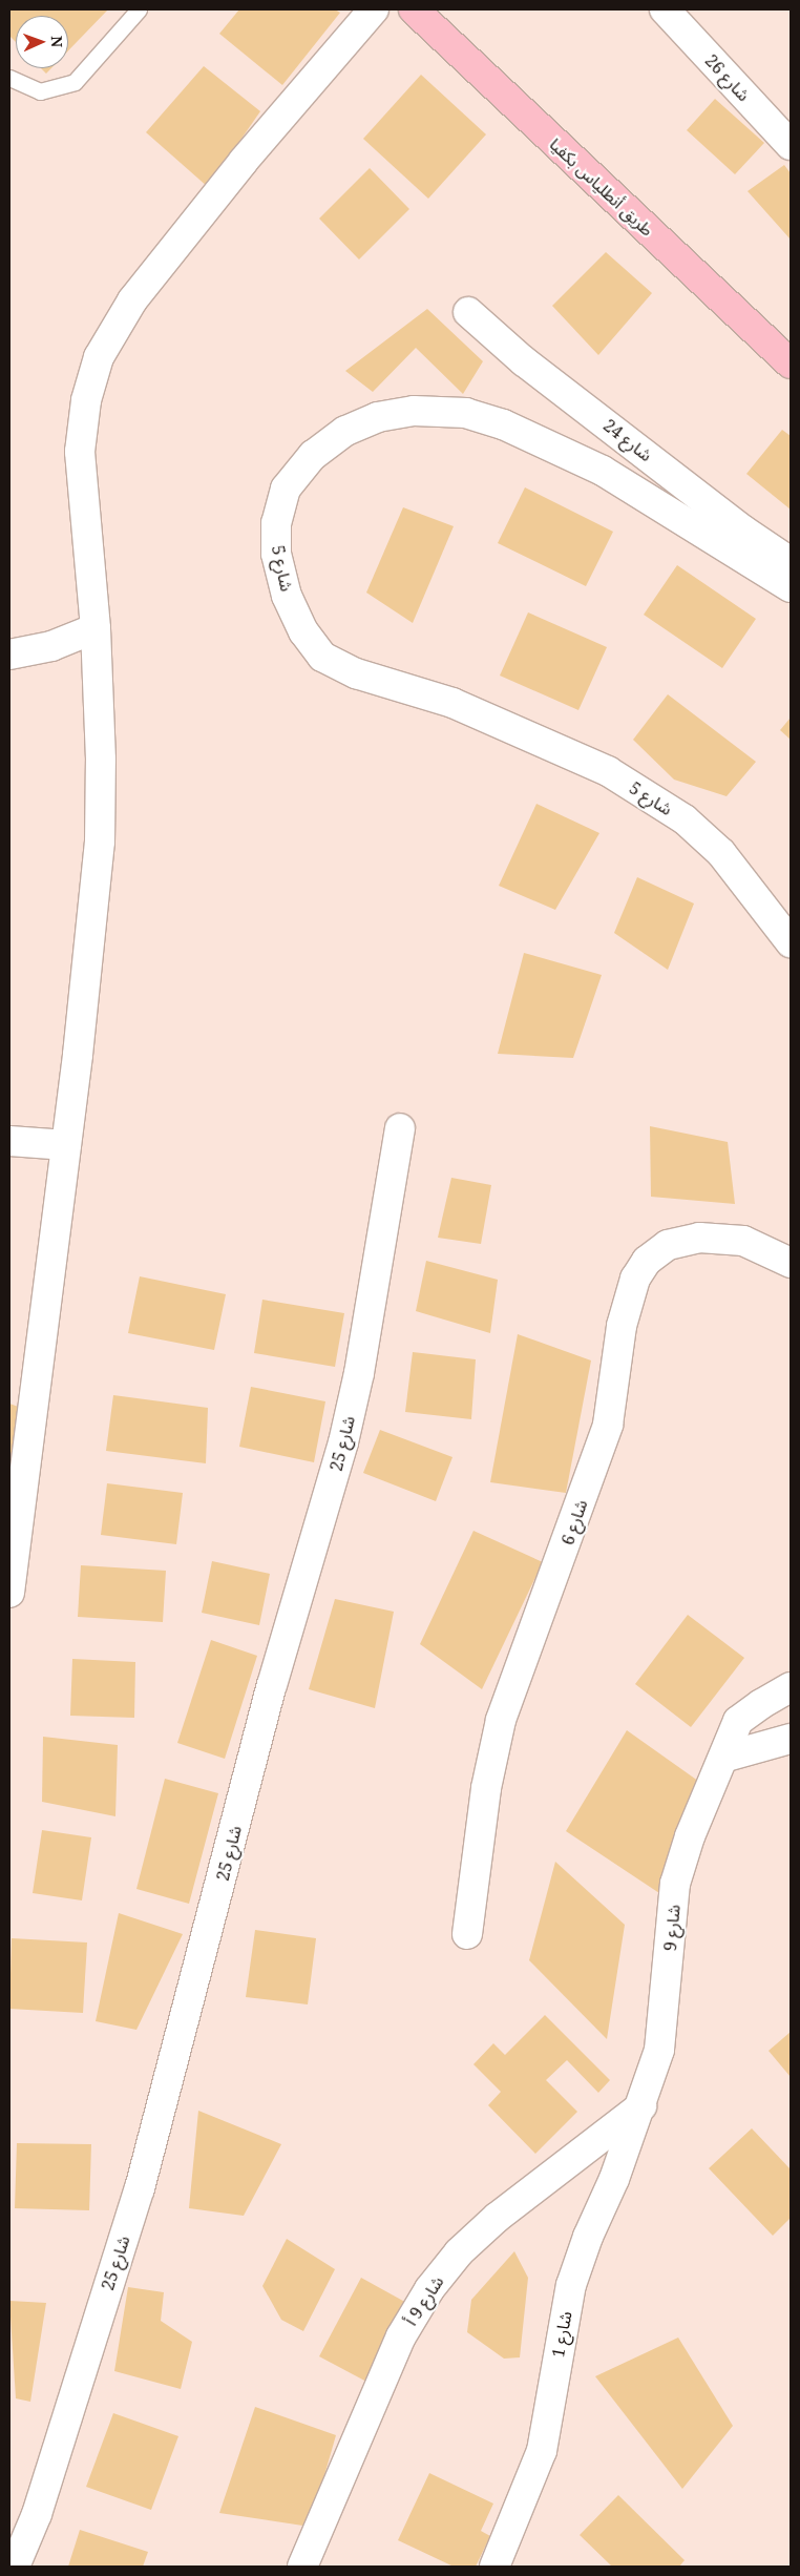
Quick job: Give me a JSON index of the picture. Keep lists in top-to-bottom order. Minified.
{"streets":{"highway":["طريق أنطلياس بكفيا"],"street":["شارع 26","شارع 24","شارع 5","شارع 25","شارع 6","شارع 9","شارع 9 أ","شارع 1"]},"crossings":[["شارع 9","شارع 9 أ"],["شارع 9","شارع 1"],["شارع 9 أ","شارع 1"]],"north":"right"}
